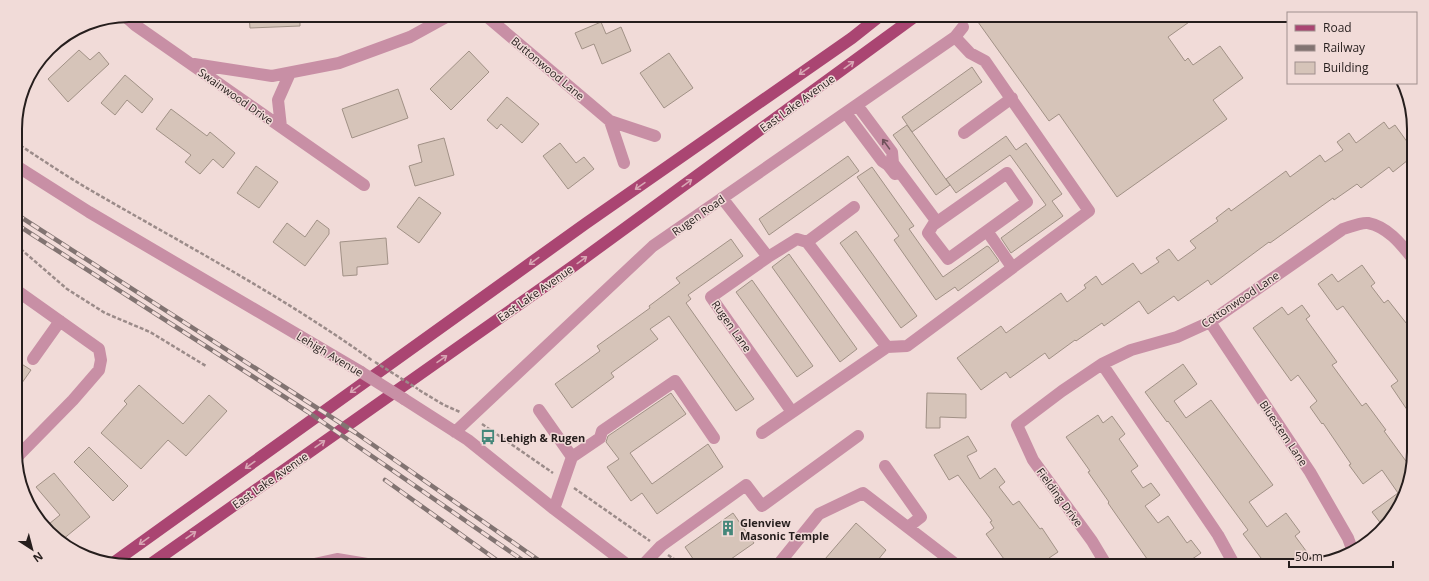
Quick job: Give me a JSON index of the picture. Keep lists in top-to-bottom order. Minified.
{"streets":{"main road":["East Lake Avenue"],"street":["Buttonwood Lane","Swainwood Drive","Rugen Road","Cottonwood Lane","Rugen Lane","Lehigh Avenue","Bluestem Lane","Fielding Drive"]},"crossings":[["Rugen Road","Lehigh Avenue"],["Cottonwood Lane","Bluestem Lane"],["Cottonwood Lane","Fielding Drive"]],"places":{"bus stop":["Lehigh & Rugen"],"building":["Glenview Masonic Temple"]},"legend":["Road","Railway","Building"],"scale_bar":"50 m","north":"bottom right"}
